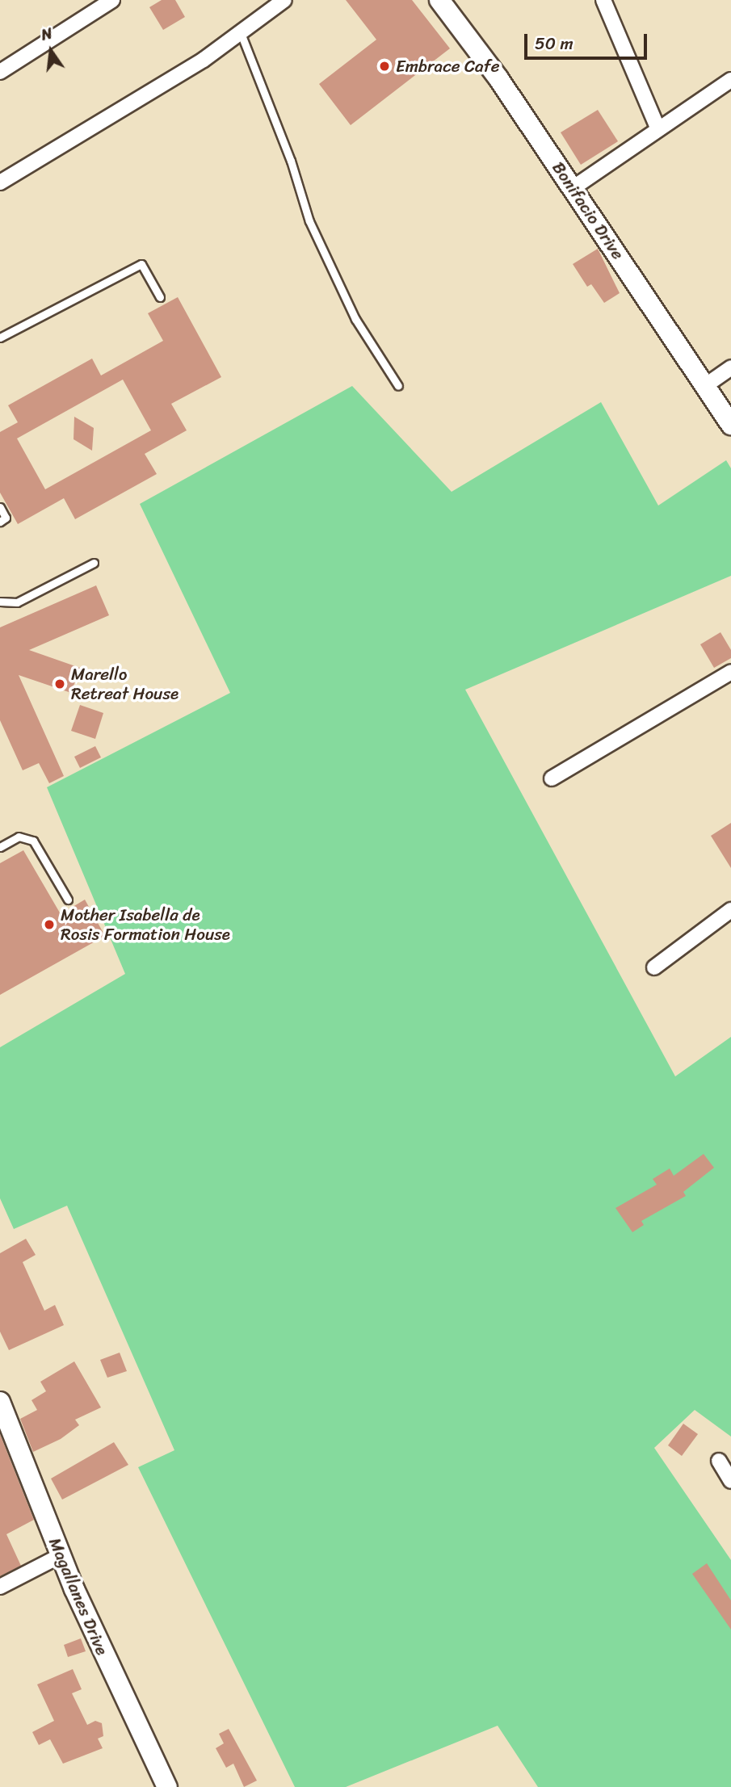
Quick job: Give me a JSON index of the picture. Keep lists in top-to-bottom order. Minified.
{"streets":{"street":["Bonifacio Drive","Magallanes Drive"]},"places":["Embrace Cafe","Marello Retreat House","Mother Isabella de Rosis Formation House"],"scale_bar":"50 m","north":"top"}
